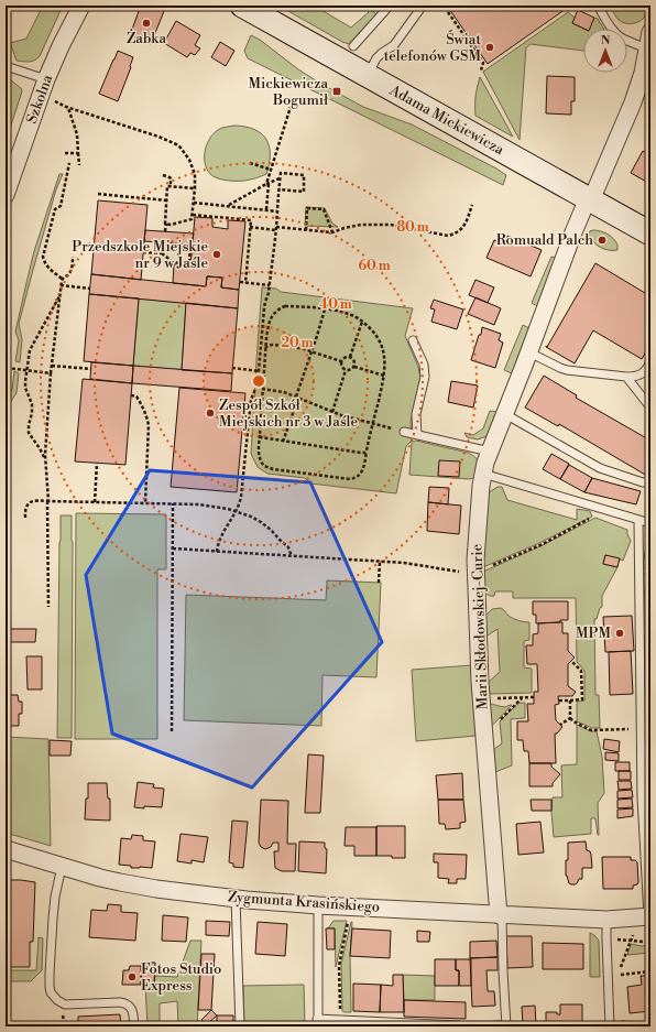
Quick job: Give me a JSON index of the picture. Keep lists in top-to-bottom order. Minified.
{"streets":{"street":["Szkolna","Adama Mickiewicza","Marii Skłodowskiej-Curie","Zygmunta Krasińskiego"]},"crossings":[["Adama Mickiewicza","Marii Skłodowskiej-Curie"],["Marii Skłodowskiej-Curie","Zygmunta Krasińskiego"]],"places":{"other":["Żabka","Świat telefonów GSM","Romuald Palch","Przedszkole Miejskie nr 9 w Jaśle","Zespół Szkół Miejskich nr 3 w Jaśle","MPM","Fotos Studio Express"],"transit":["Mickiewicza Bogumił"]},"north":"top","rings":["80 m","60 m","40 m","20 m"]}
